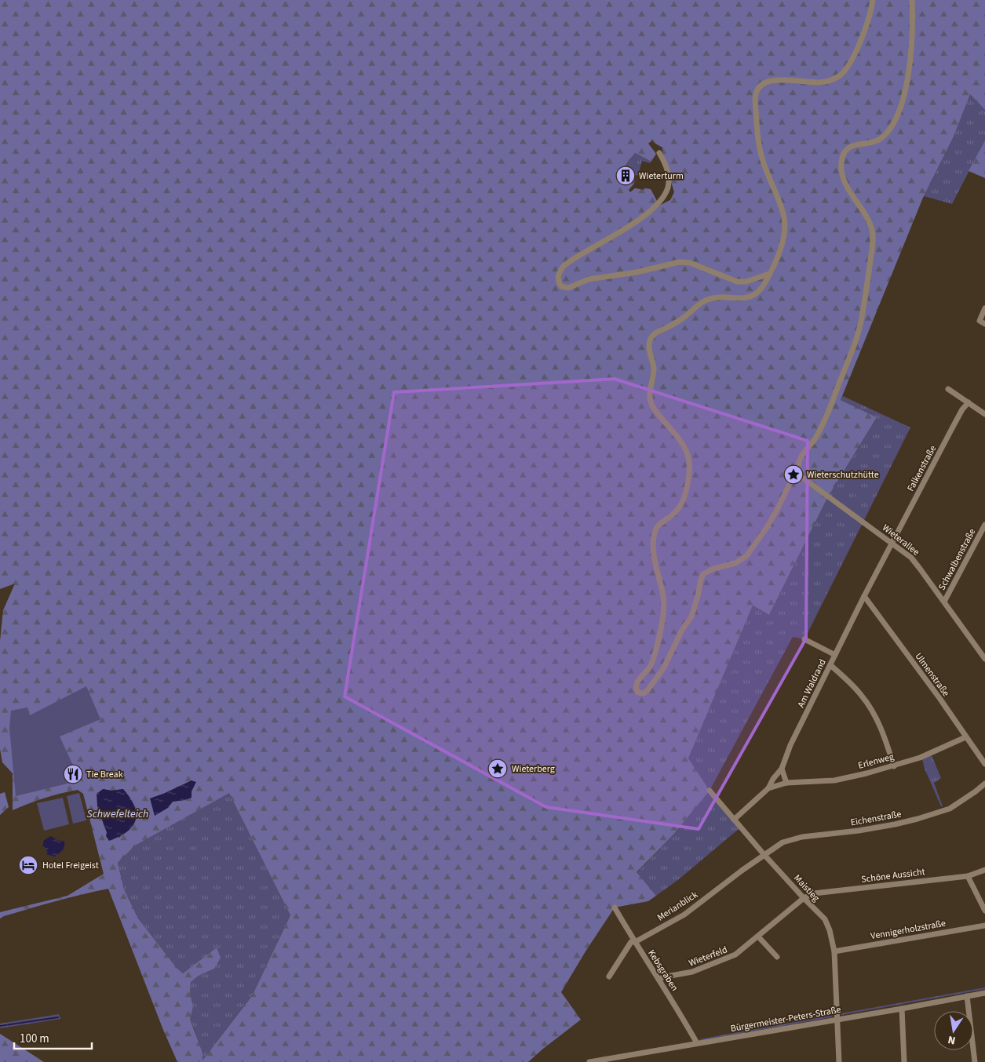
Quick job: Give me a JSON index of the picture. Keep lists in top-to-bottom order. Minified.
{"streets":{"street":["Falkenstraße","Wieterallee","Schwalbenstraße","Ulmenstraße","Am Waldrand","Erlenweg","Eichenstraße","Schöne Aussicht","Maistieg","Merianblick","Vennigerholzstraße","Wieterfeld","Kebsgraben","Bürgermeister-Peters-Straße"]},"crossings":[["Falkenstraße","Wieterallee"],["Falkenstraße","Am Waldrand"],["Wieterallee","Schwalbenstraße"],["Wieterallee","Am Waldrand"],["Ulmenstraße","Am Waldrand"],["Ulmenstraße","Erlenweg"],["Am Waldrand","Erlenweg"],["Am Waldrand","Maistieg"],["Eichenstraße","Maistieg"],["Eichenstraße","Merianblick"],["Schöne Aussicht","Maistieg"],["Schöne Aussicht","Wieterfeld"],["Maistieg","Merianblick"],["Maistieg","Vennigerholzstraße"],["Maistieg","Wieterfeld"],["Maistieg","Bürgermeister-Peters-Straße"],["Merianblick","Kebsgraben"],["Wieterfeld","Kebsgraben"],["Kebsgraben","Bürgermeister-Peters-Straße"]],"water":["Schwefelteich"],"places":{"building":["Wieterturm"],"place":["Wieterschutzhütte","Wieterberg"],"restaurant":["Tie Break"],"hotel":["Hotel Freigeist"]},"scale_bar":"100 m","north":"bottom"}
